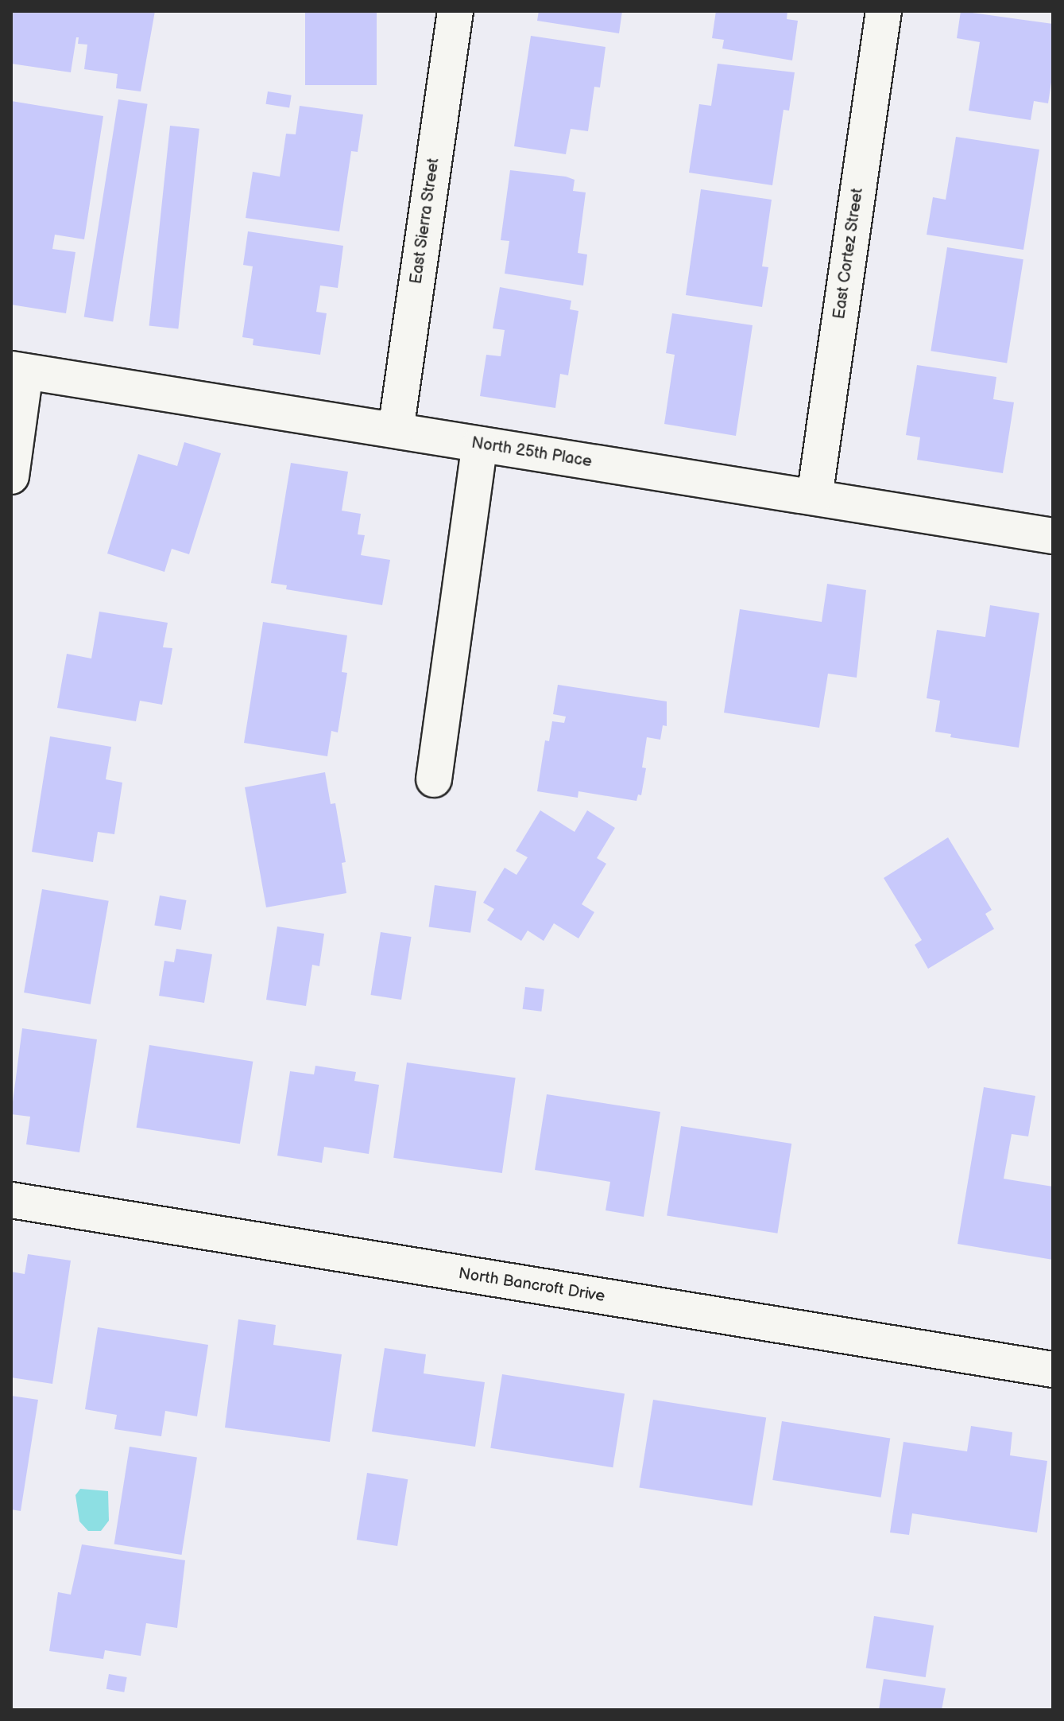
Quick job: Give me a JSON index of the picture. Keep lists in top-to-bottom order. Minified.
{"streets":{"street":["East Sierra Street","East Cortez Street","North 25th Place","North Bancroft Drive"]},"crossings":[["East Sierra Street","North 25th Place"],["East Cortez Street","North 25th Place"]]}
